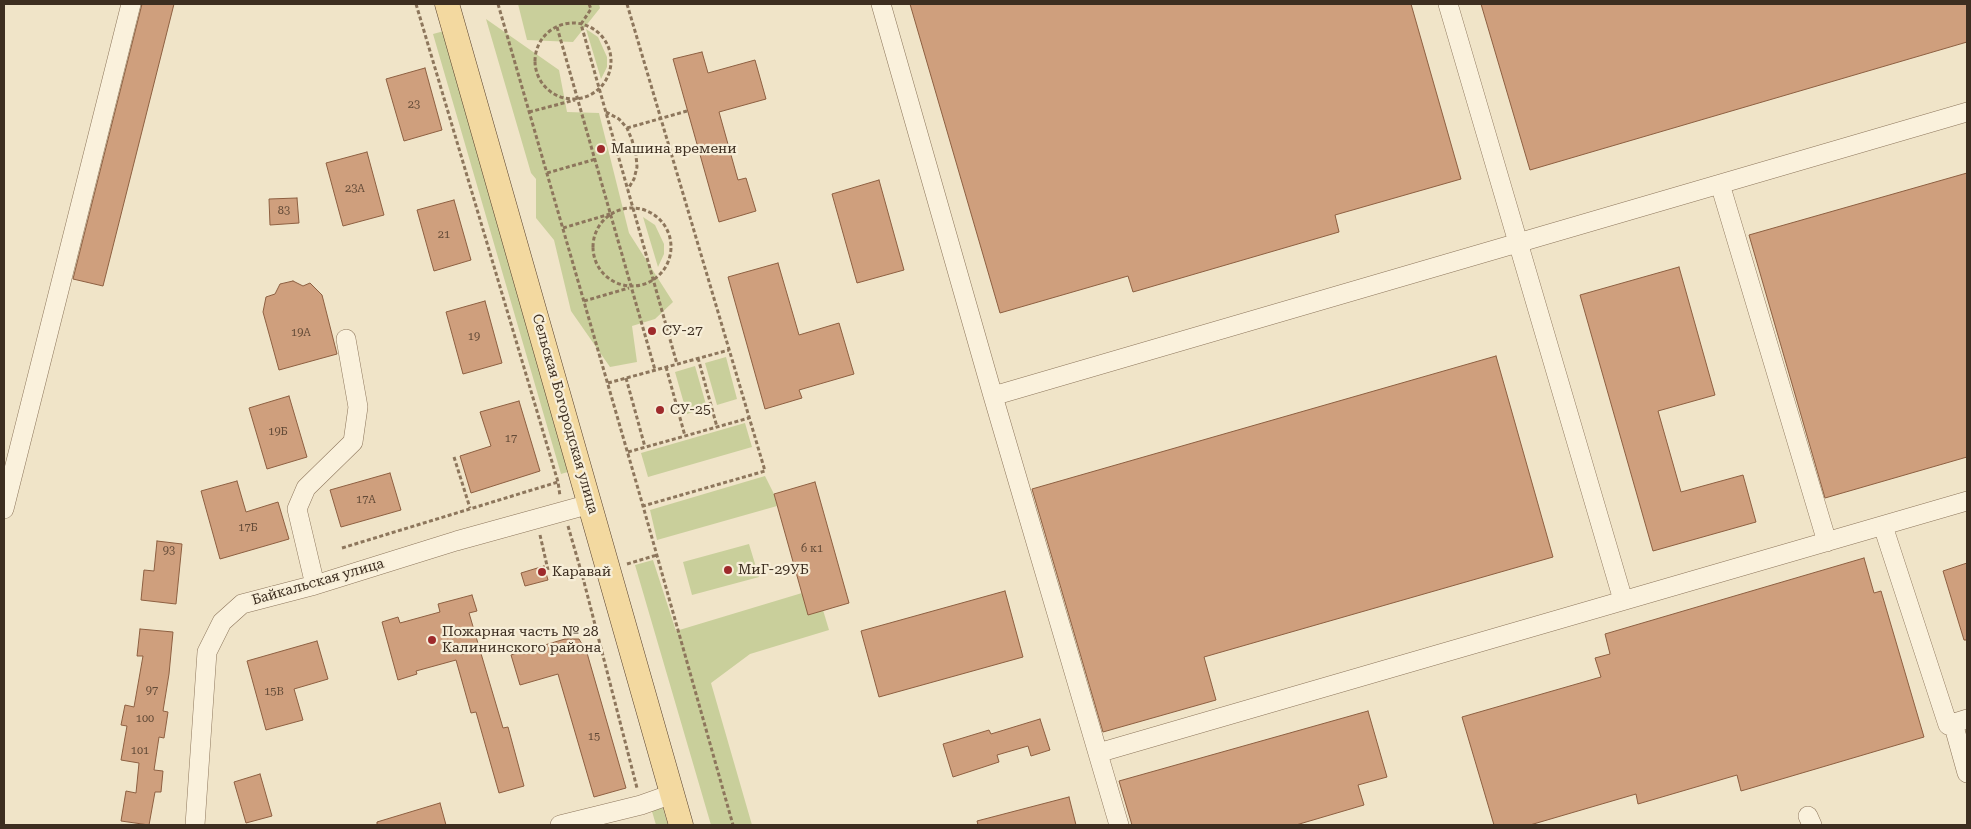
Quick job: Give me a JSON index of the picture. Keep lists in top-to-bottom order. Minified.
{"streets":{"main road":["Сельская Богородская улица"],"lane":["Байкальская улица"]},"crossings":[["Сельская Богородская улица","Байкальская улица"]],"places":["Машина времени","СУ-27","СУ-25","МиГ-29УБ","Каравай","Пожарная часть № 28 Калининского района"],"house_numbers":["23","23А","83","21","19А","19","19Б","17","17А","17Б","6 к1","93","97","15В","100","15","101"]}
